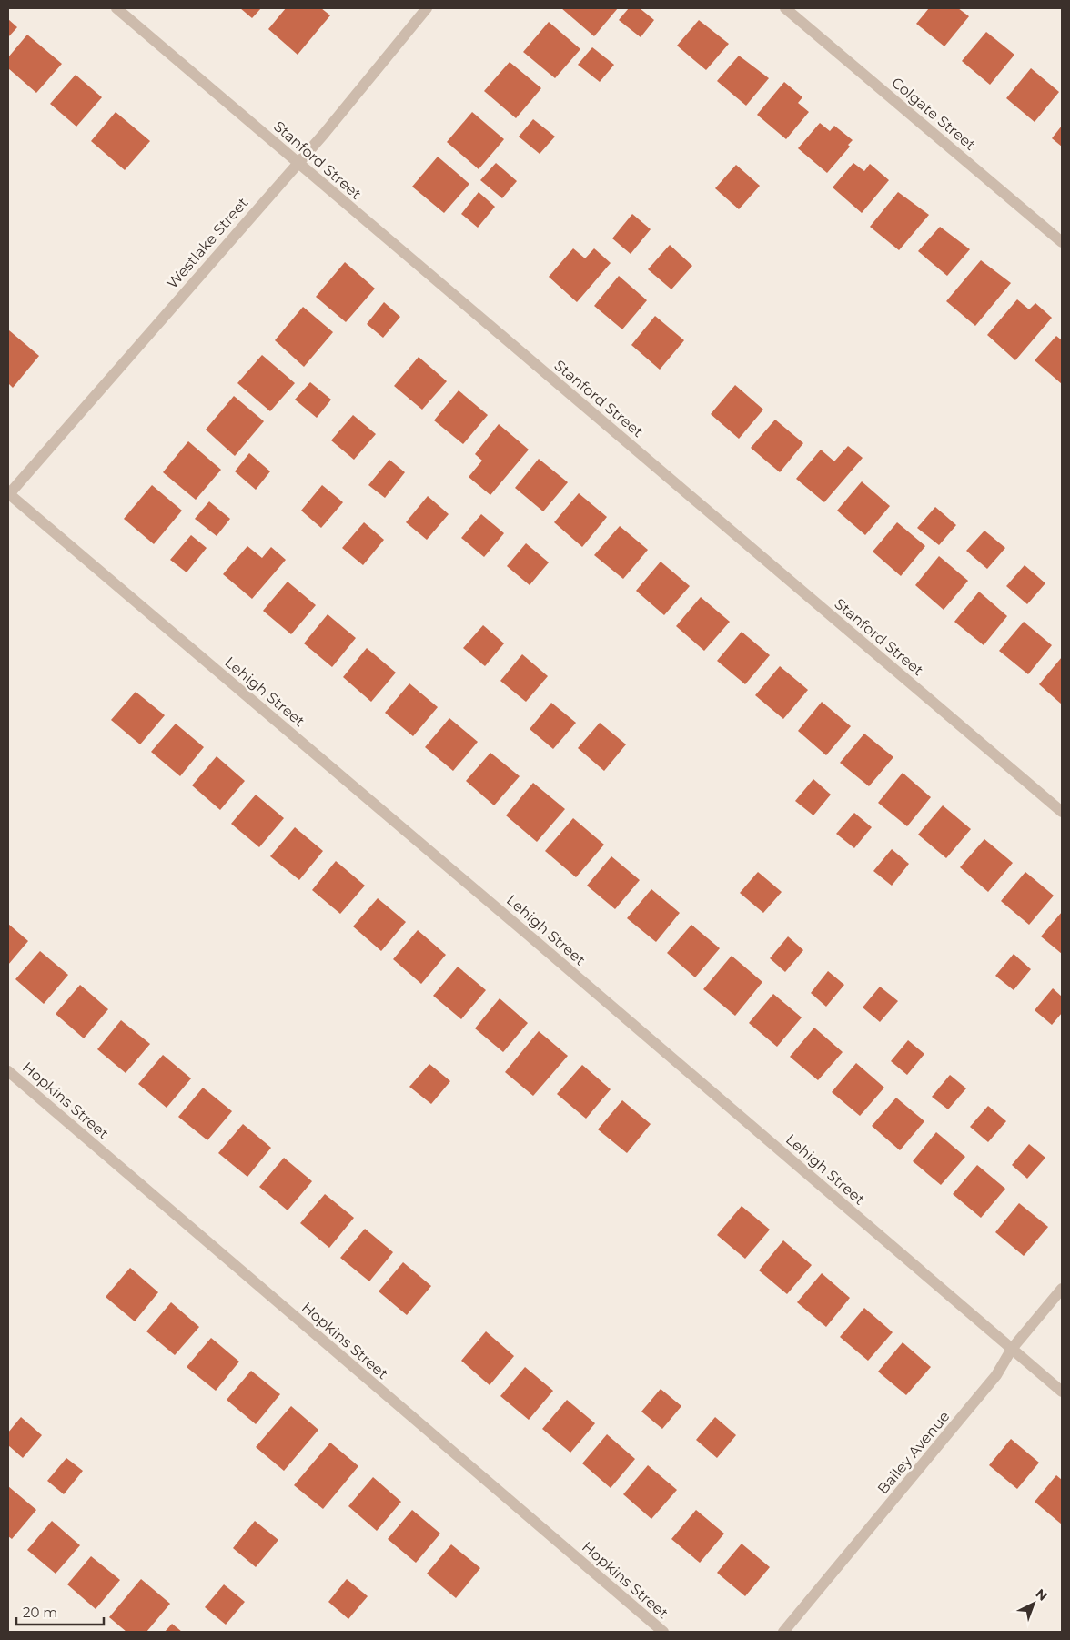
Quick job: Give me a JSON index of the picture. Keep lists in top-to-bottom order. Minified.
{"streets":{"street":["Colgate Street","Stanford Street","Westlake Street","Lehigh Street","Hopkins Street","Bailey Avenue"]},"crossings":[["Stanford Street","Westlake Street"],["Westlake Street","Lehigh Street"],["Lehigh Street","Bailey Avenue"]],"scale_bar":"20 m","north":"top right"}
